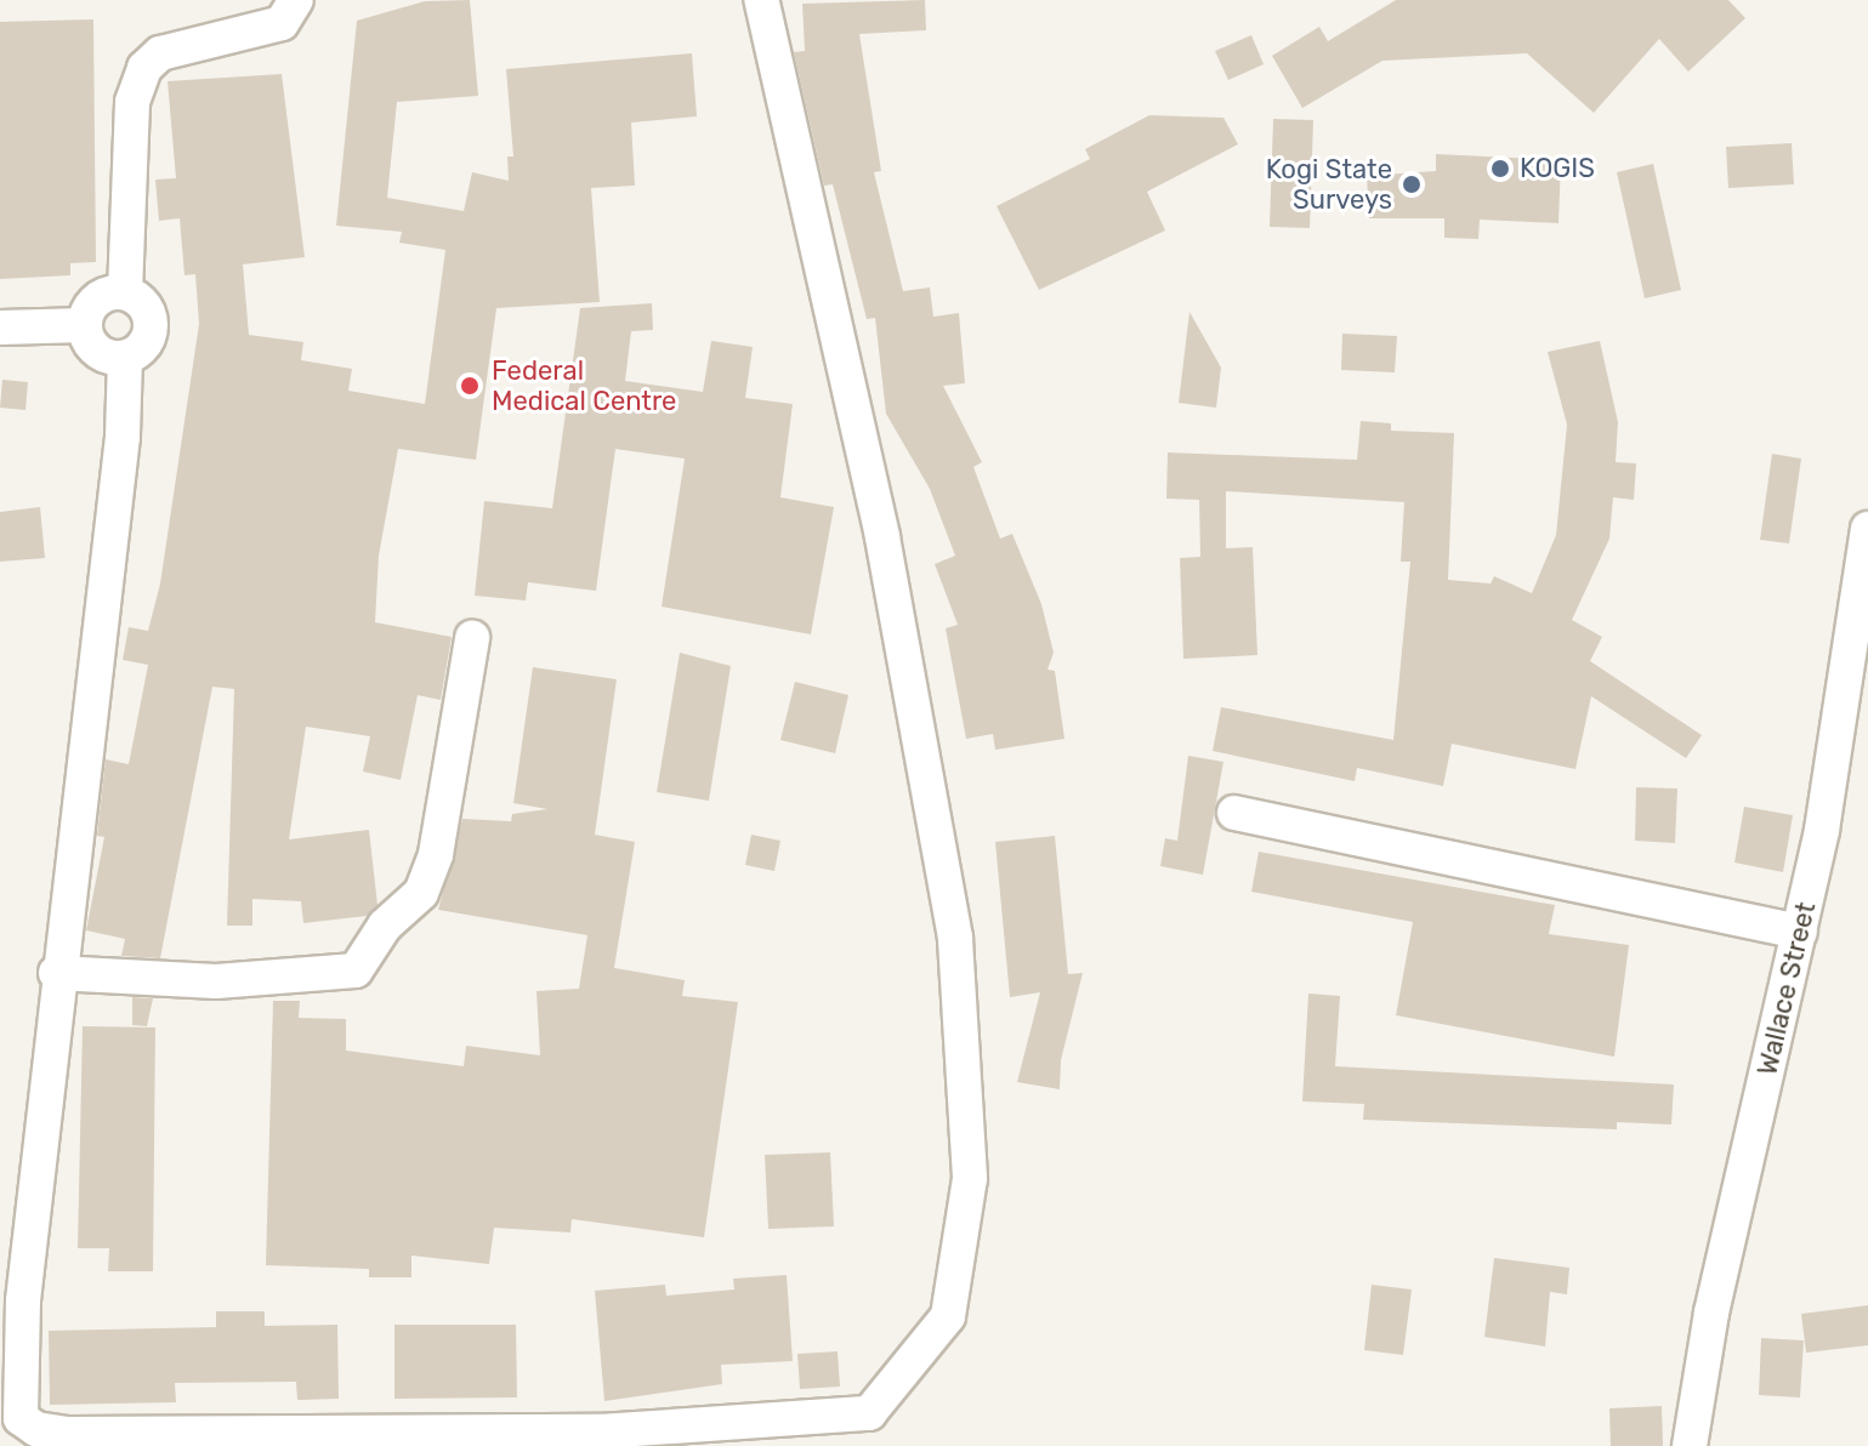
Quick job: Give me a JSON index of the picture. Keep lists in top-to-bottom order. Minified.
{"streets":{"street":["Wallace Street"]},"places":["KOGIS","Kogi State Surveys","Federal Medical Centre"]}
